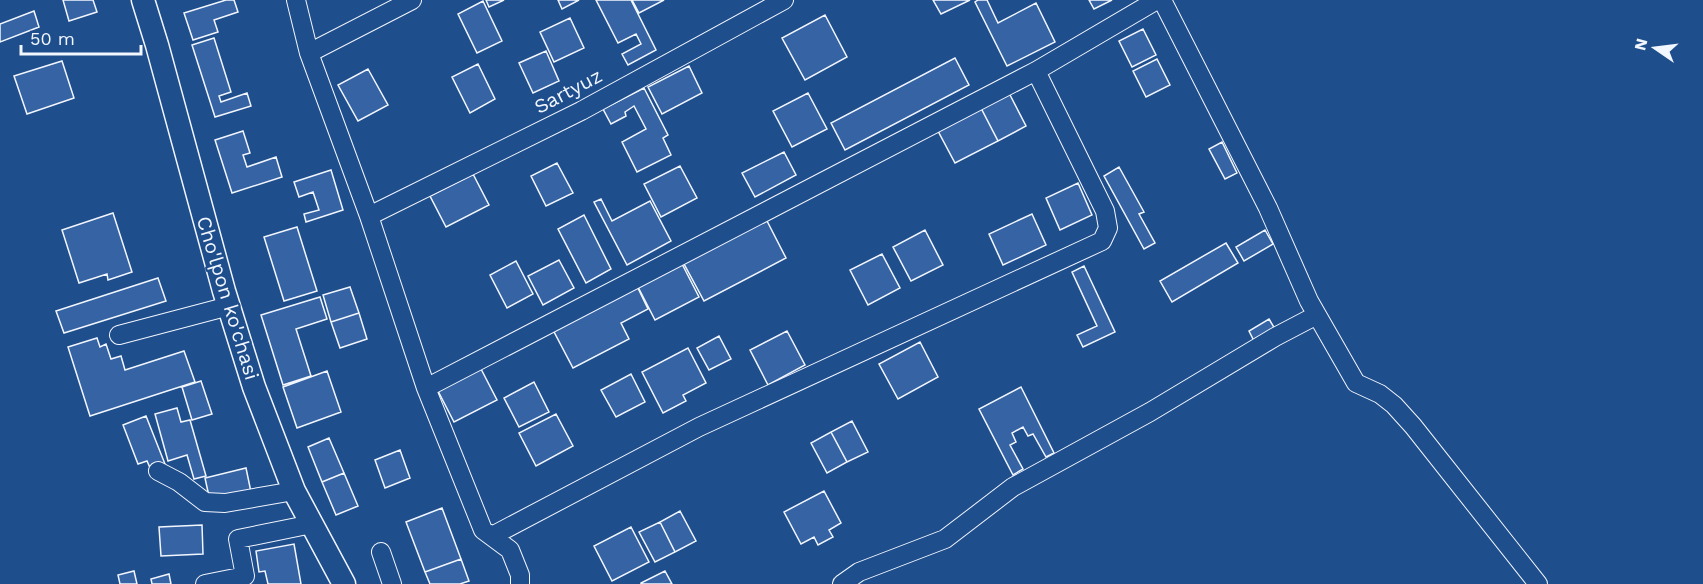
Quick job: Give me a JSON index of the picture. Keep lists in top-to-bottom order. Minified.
{"streets":{"main road":["Cho'lpon ko'chasi"],"street":["Sartyuz"]},"scale_bar":"50 m","north":"left"}
